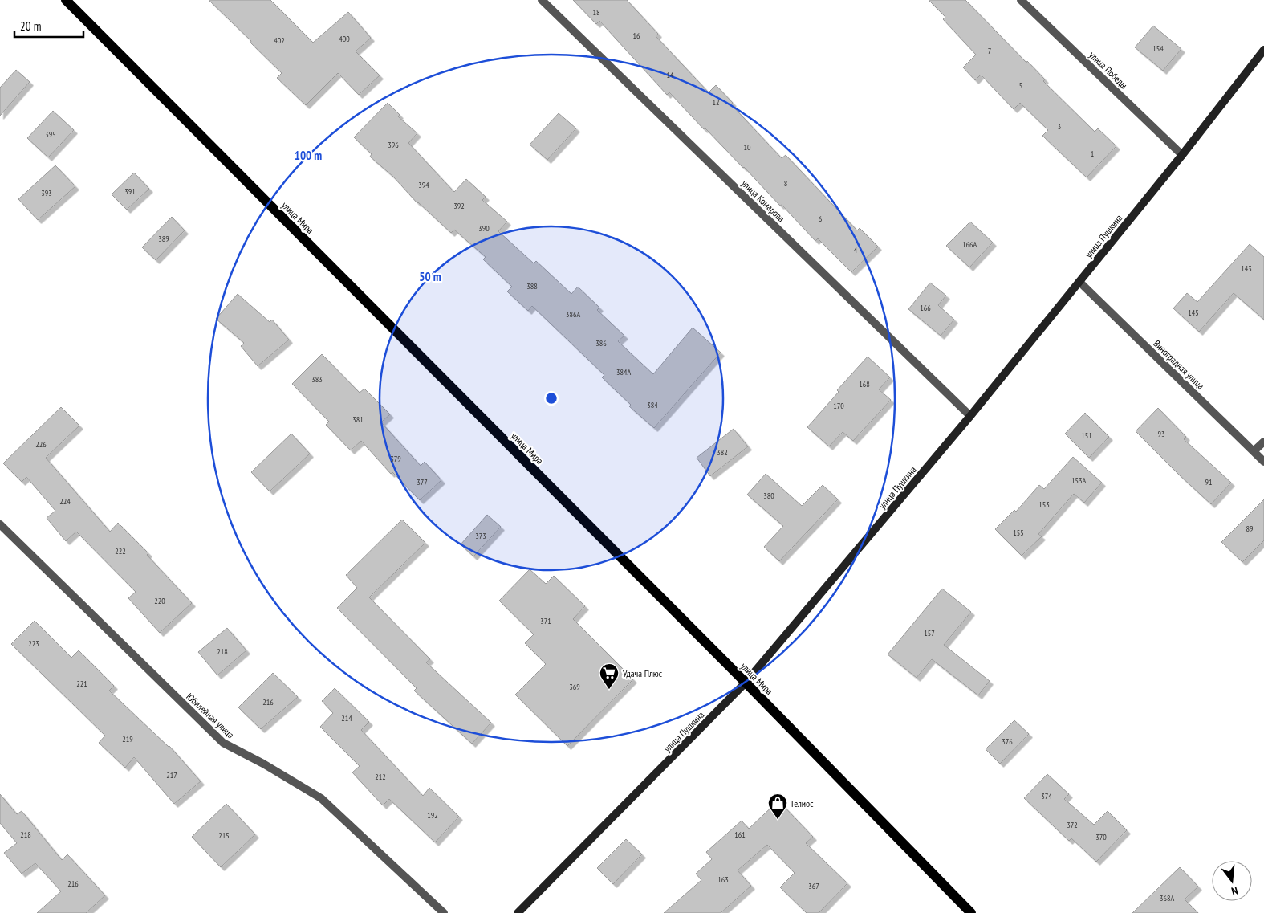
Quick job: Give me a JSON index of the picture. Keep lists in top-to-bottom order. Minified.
{"streets":{"main road":["улица Мира"],"street":["улица Победы","улица Комарова","улица Пушкина","Виноградная улица","Юбилейная улица"]},"crossings":[["улица Победы","улица Пушкина"],["улица Комарова","улица Пушкина"],["улица Мира","улица Пушкина"],["улица Пушкина","Виноградная улица"]],"places":{"supermarket":["Удача Плюс"],"shop":["Гелиос"]},"house_numbers":["18","16","400","402","154","7","14","5","12","3","395","396","10","1","8","394","391","393","392","6","390","389","166А","4","143","388","166","145","386А","386","384А","383","168","384","170","381","93","151","226","382","379","153А","377","91","380","224","153","89","155","373","222","220","371","157","223","218","221","369","216","214","219","376","217","212","374","192","372","218","161","215","370","163","216","367","368А"],"scale_bar":"20 m","north":"bottom","rings":["100 m","50 m"]}
